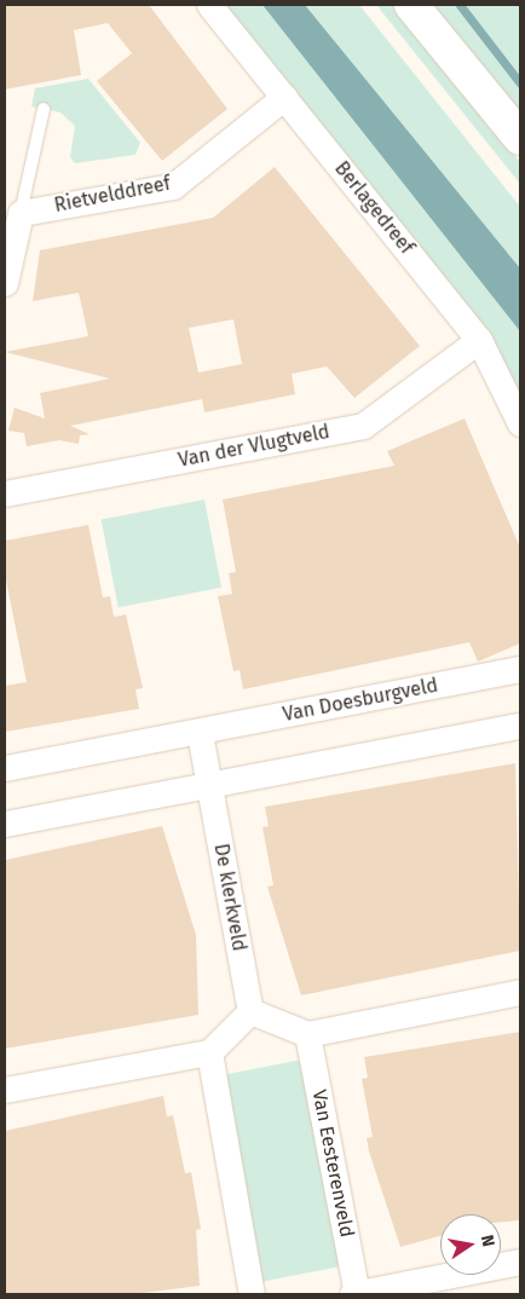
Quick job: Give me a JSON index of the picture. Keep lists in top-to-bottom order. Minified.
{"streets":{"street":["Rietvelddreef","Berlagedreef","Van der Vlugtveld","Van Doesburgveld","De klerkveld","Van Eesterenveld"]},"crossings":[["Rietvelddreef","Berlagedreef"],["Berlagedreef","Van der Vlugtveld"]],"north":"right"}
